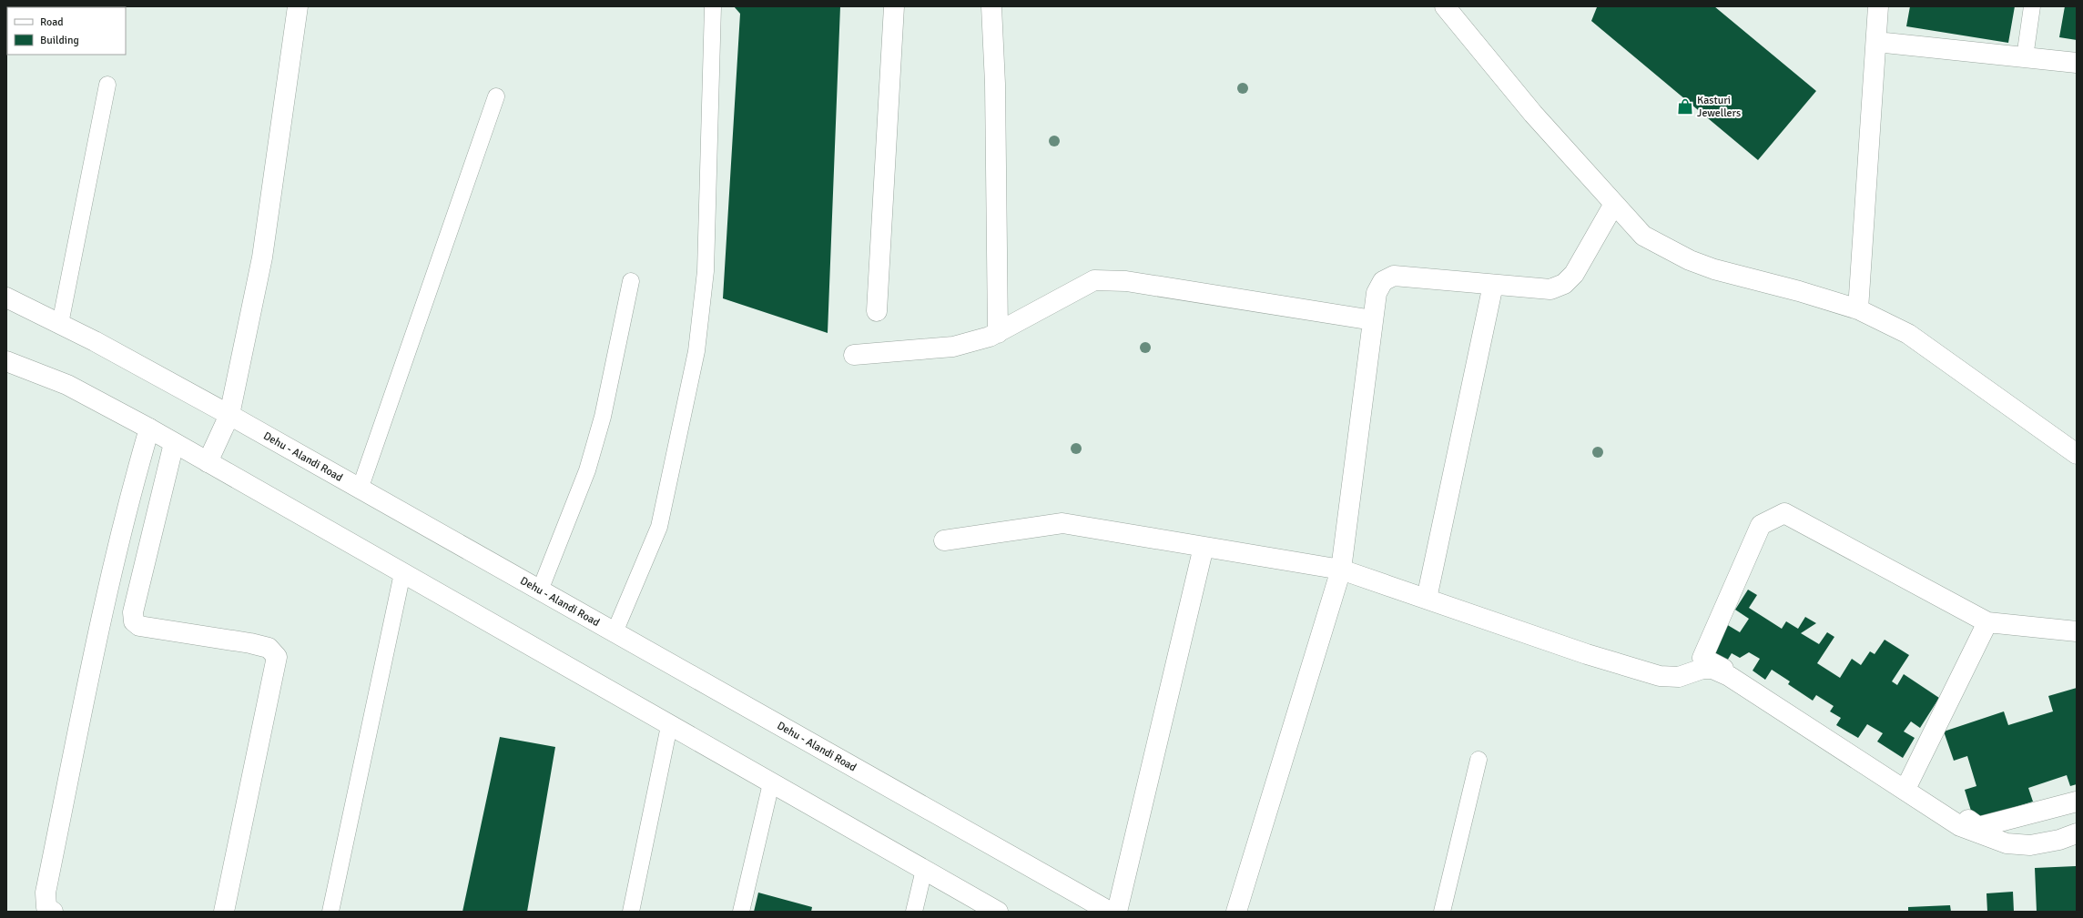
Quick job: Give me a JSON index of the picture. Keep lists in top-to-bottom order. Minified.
{"streets":{"street":["Dehu - Alandi Road"]},"places":{"shop":["Kasturi Jewellers"]},"legend":["Road","Building"]}
